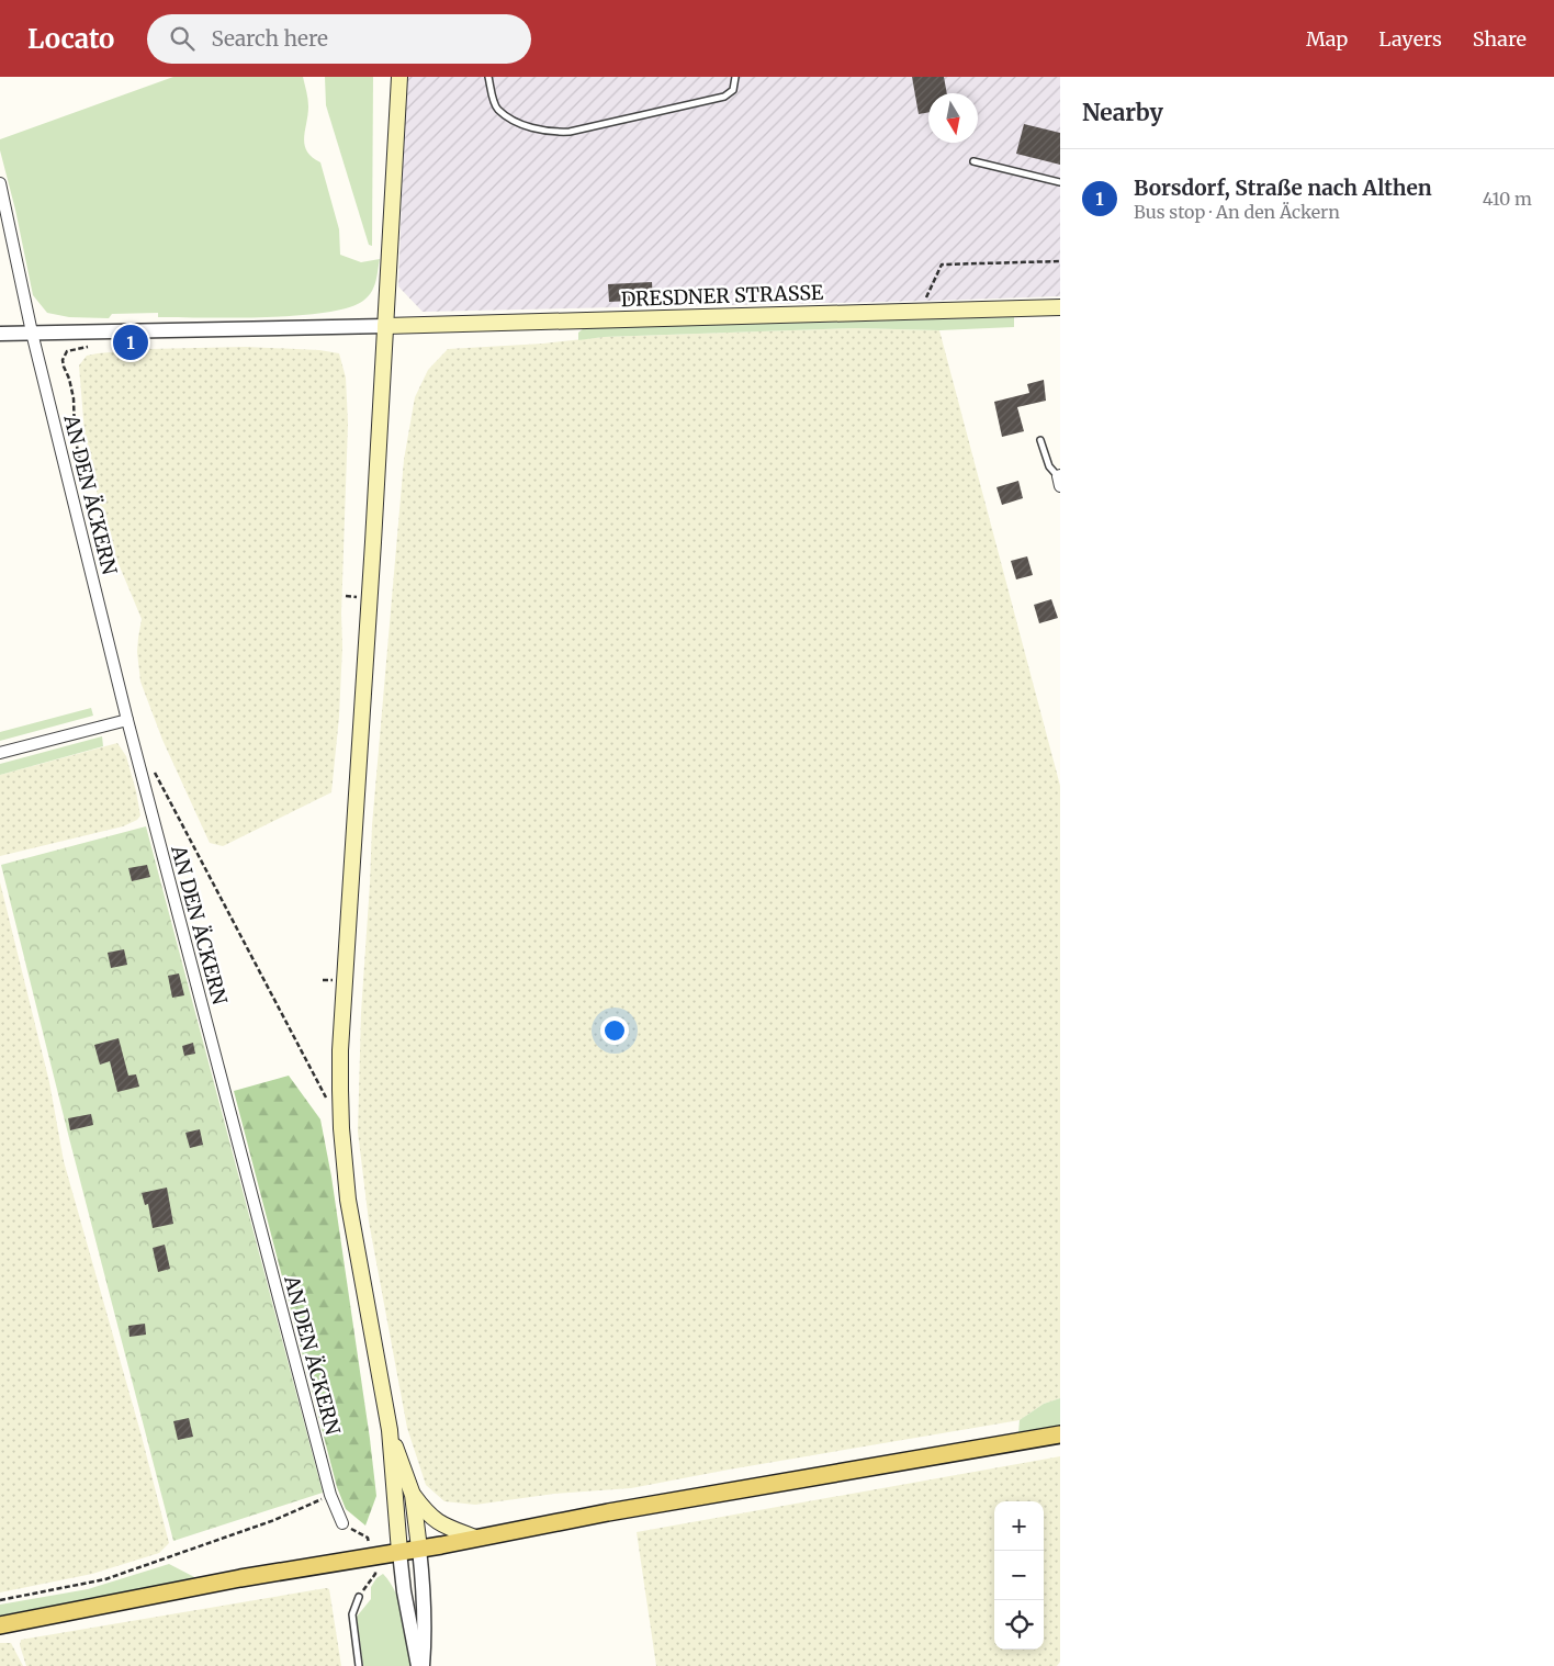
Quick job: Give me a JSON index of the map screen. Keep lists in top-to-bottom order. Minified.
{"streets":{"main road":["DRESDNER STRASSE"],"street":["AN DEN ÄCKERN"]},"north":"bottom","page":{"header":"Locato","search":"Search here","nav":["Map","Layers","Share"],"heading":"Nearby","list":[{"mark":"1","name":"Borsdorf, Straße nach Althen","note":"Bus stop · An den Äckern","value":"410 m"}],"pins":"1","map_buttons":["+","−"]}}
